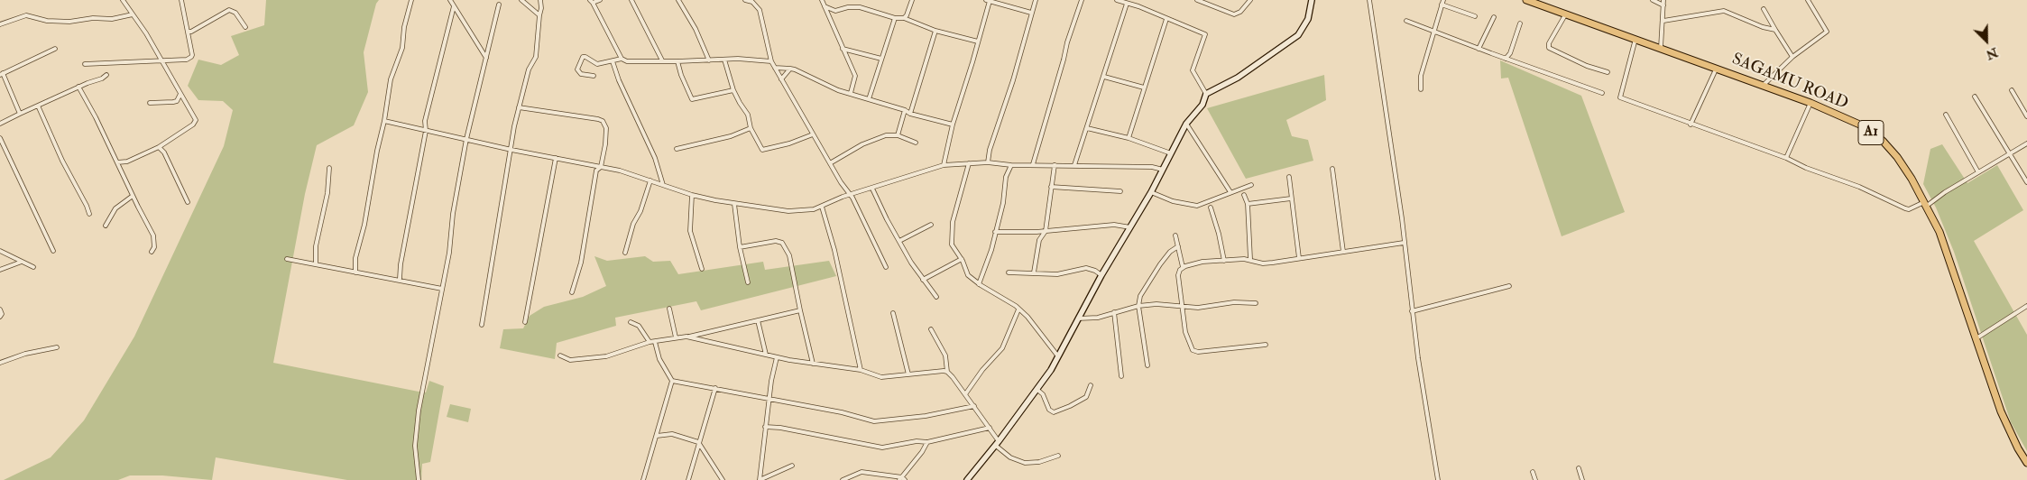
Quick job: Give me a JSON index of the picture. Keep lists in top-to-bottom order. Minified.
{"streets":{"highway":["SAGAMU ROAD","A1"]},"north":"bottom right"}
